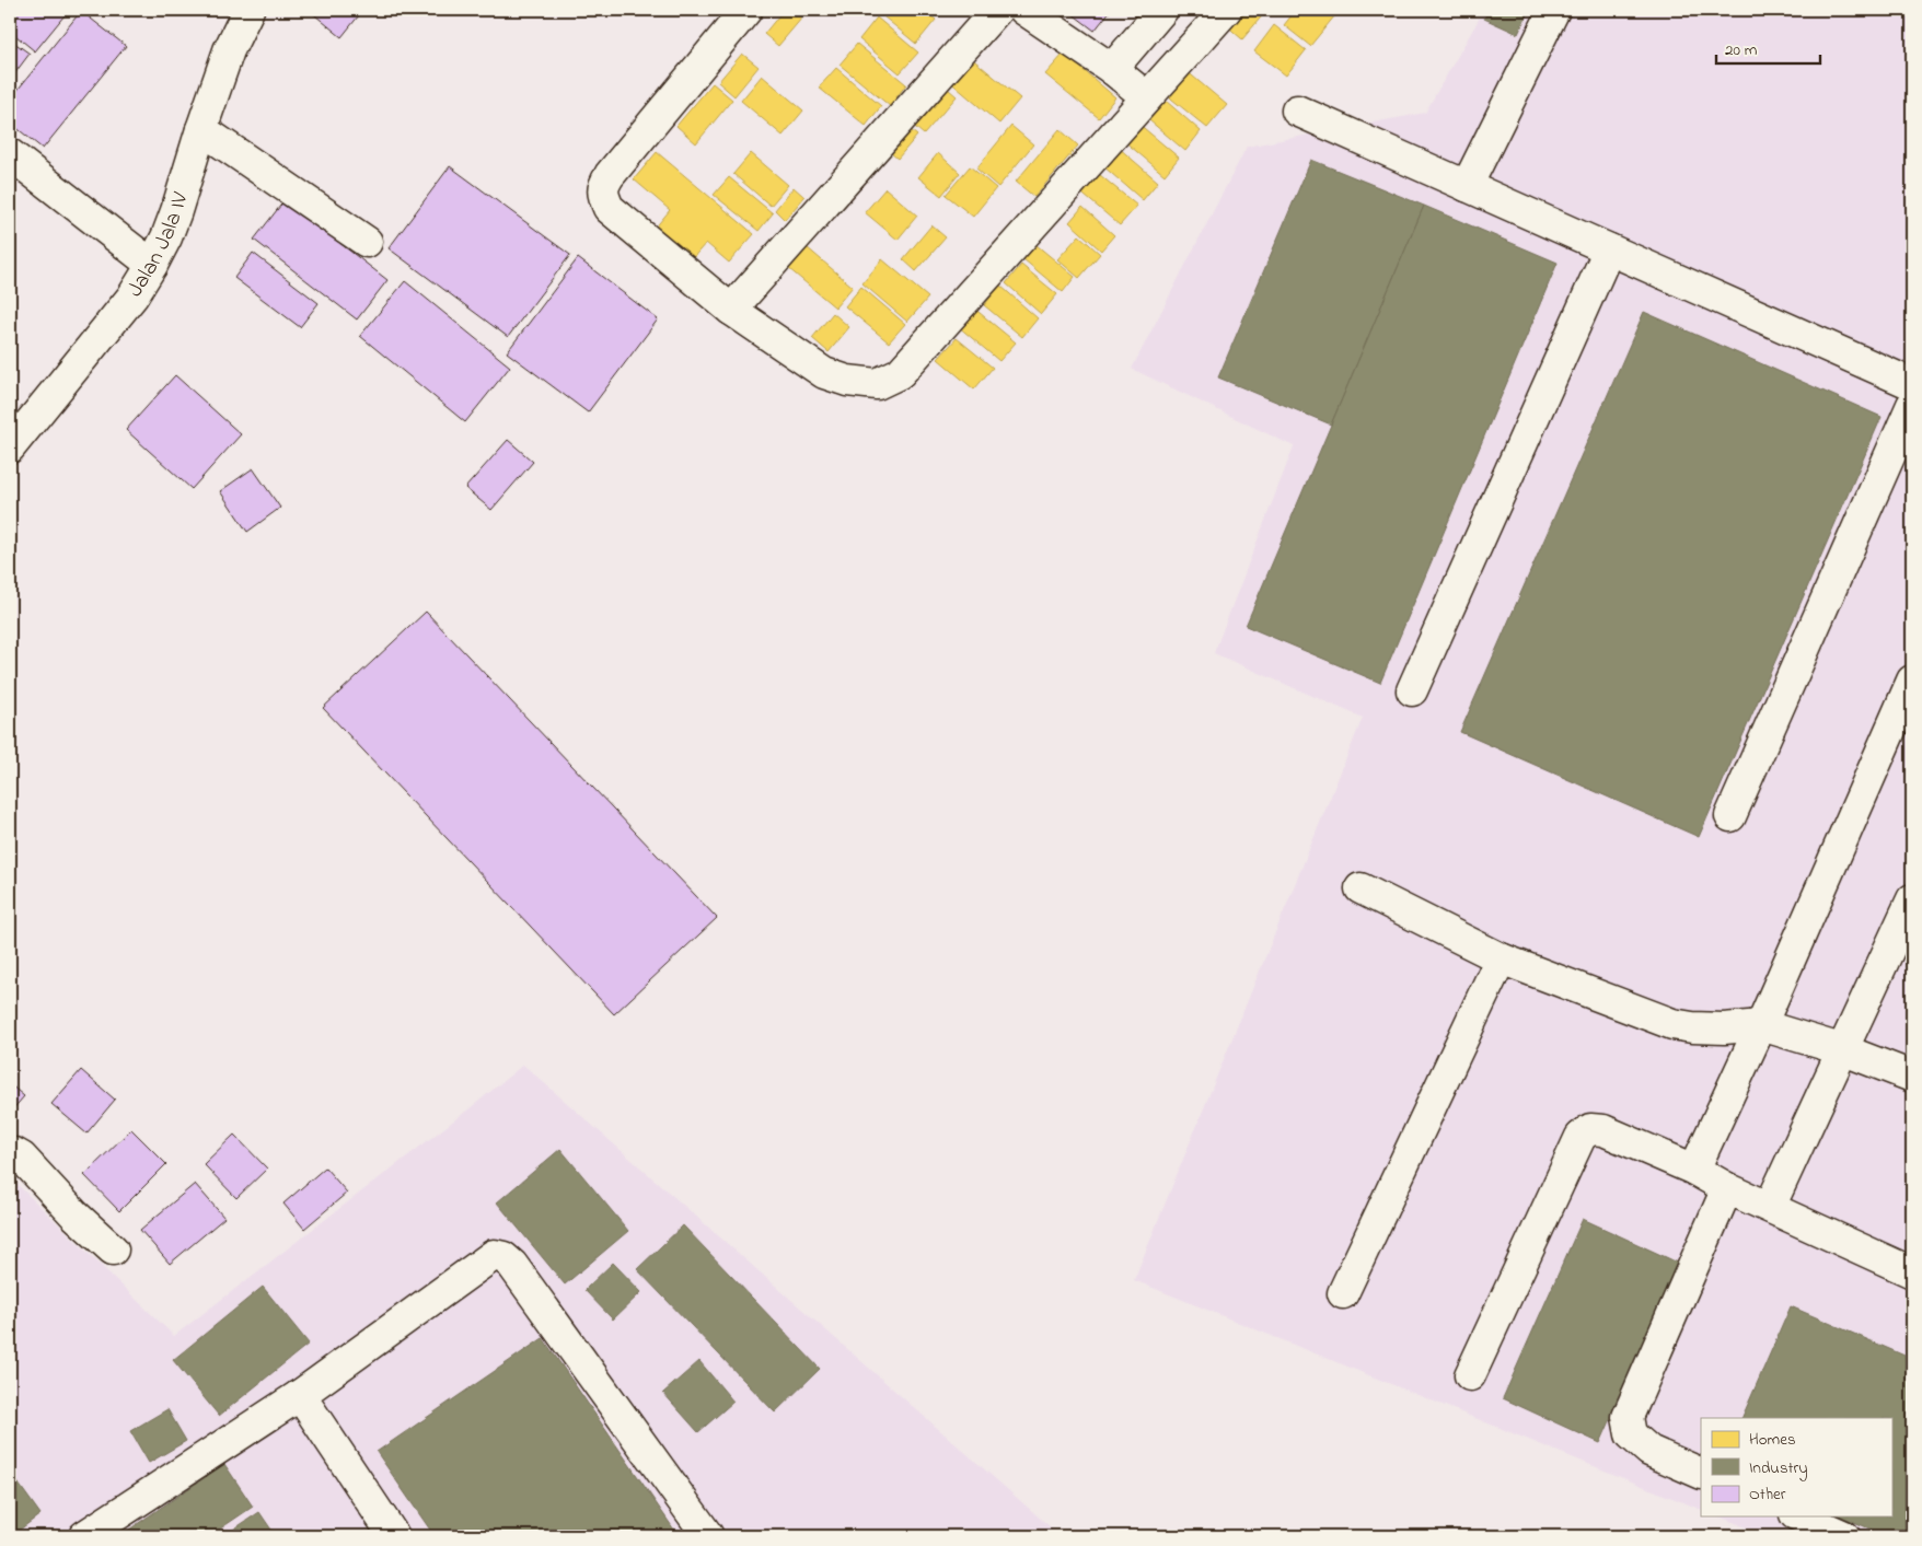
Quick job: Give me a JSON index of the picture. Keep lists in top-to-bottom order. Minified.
{"streets":{"street":["Jalan Jala IV"]},"legend":["Homes","Industry","Other"],"scale_bar":"20 m"}
